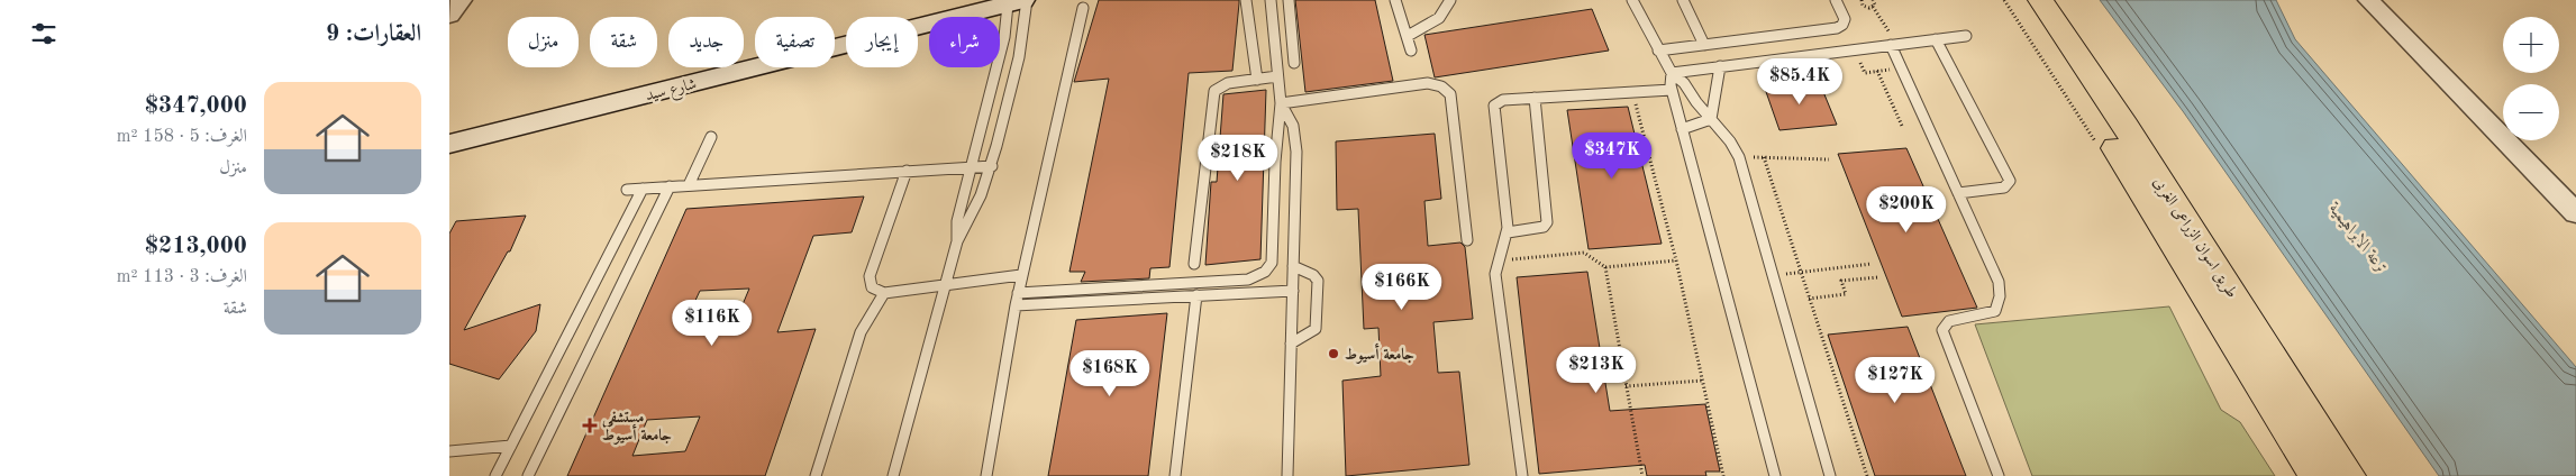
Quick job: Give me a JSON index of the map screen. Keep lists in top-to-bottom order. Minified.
{"streets":{"main road":["شارع سيد","طريق اسوان الزراعى الغربى"]},"water":["ترعة الابراهيمية"],"places":{"other":["جامعة أسيوط"],"health":["مستشفی جامعة أسيوط"]},"page":{"heading":"العقارات: 9","map_buttons":["+","−"],"chip":["شراء","إيجار","تصفية","جديد","شقة","منزل"],"price":["$85.4K","$347K","$218K","$200K","$166K","$116K","$213K","$168K","$127K"],"list":[{"name":"$347,000","note":"الغرف: 5 · 158 m² · منزل"},{"name":"$213,000","note":"الغرف: 3 · 113 m² · شقة"}]}}
